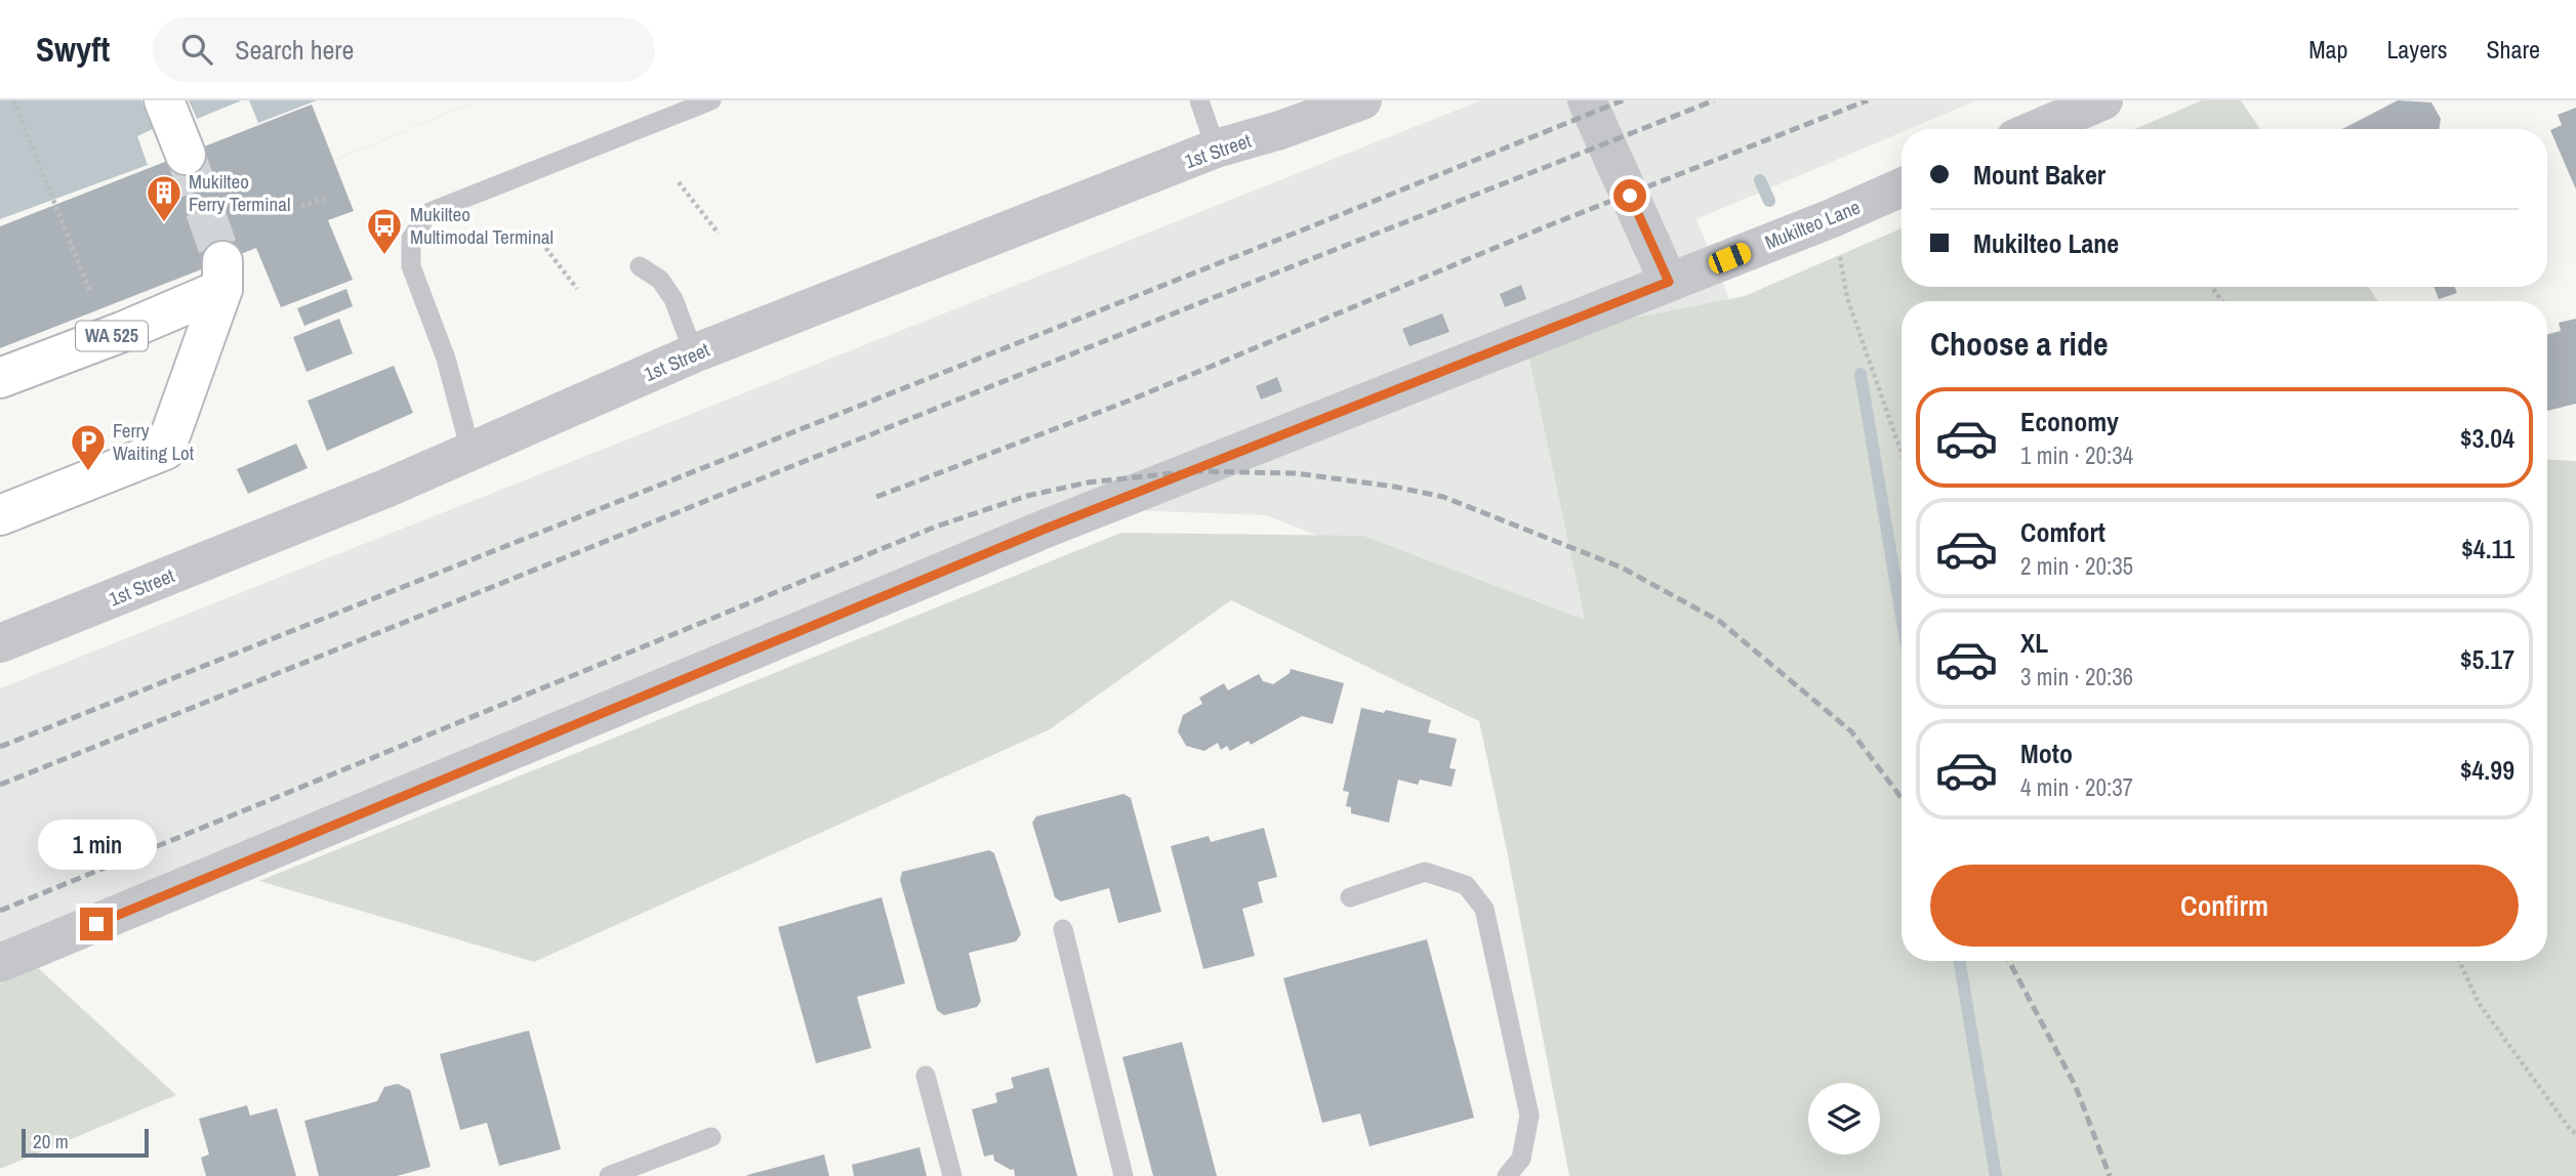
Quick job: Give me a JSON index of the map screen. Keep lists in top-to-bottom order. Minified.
{"streets":{"main road":["WA 525"],"street":["1st Street","Mukilteo Lane"]},"places":{"building":["Mukilteo Ferry Terminal"],"bus stop":["Mukilteo Multimodal Terminal"],"parking":["Ferry Waiting Lot"]},"scale_bar":"20 m","page":{"header":"Swyft","search":"Search here","nav":["Map","Layers","Share"],"banner":["Mount Baker","Mukilteo Lane"],"heading":"Choose a ride","list":[{"name":"Economy","note":"1 min · 20:34","value":"$3.04"},{"name":"Comfort","note":"2 min · 20:35","value":"$4.11"},{"name":"XL","note":"3 min · 20:36","value":"$5.17"},{"name":"Moto","note":"4 min · 20:37","value":"$4.99"}],"bubble":"1 min","buttons":"Confirm","scale":"20 m"}}
